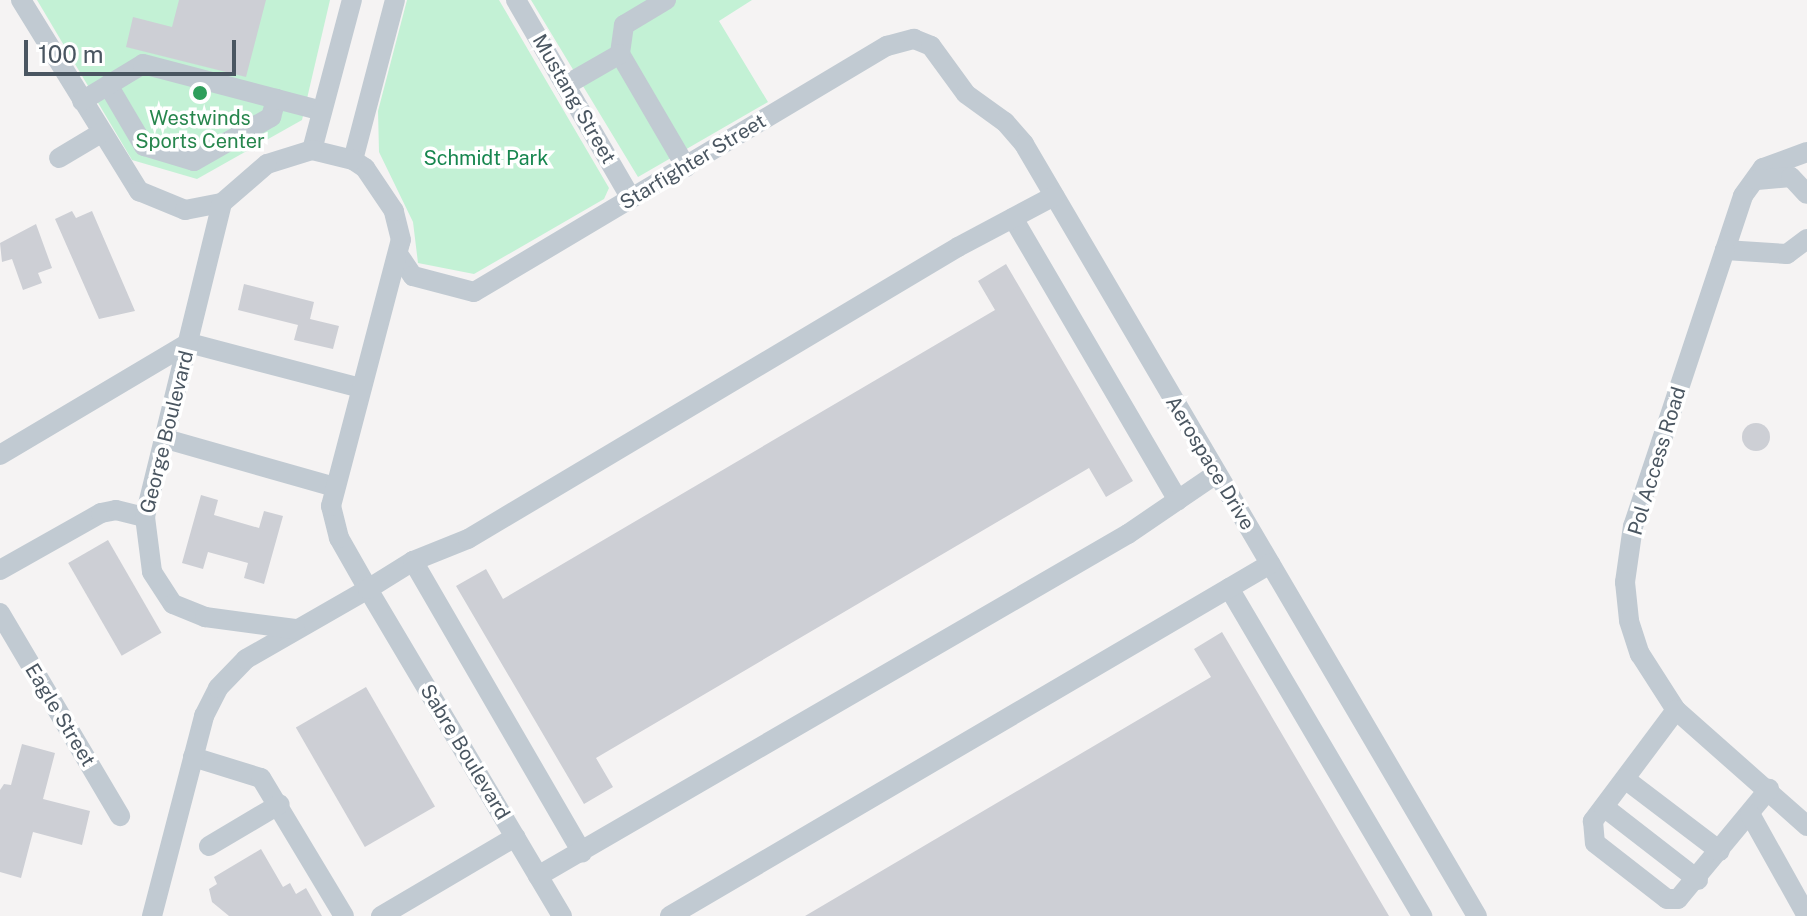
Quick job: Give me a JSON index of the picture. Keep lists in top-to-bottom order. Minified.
{"streets":{"street":["Mustang Street","Starfighter Street","George Boulevard","Pol Access Road","Aerospace Drive","Eagle Street","Sabre Boulevard"]},"crossings":[["Mustang Street","Starfighter Street"],["Starfighter Street","George Boulevard"],["Starfighter Street","Aerospace Drive"]],"parks":["Schmidt Park"],"places":["Westwinds Sports Center"],"scale_bar":"100 m"}
